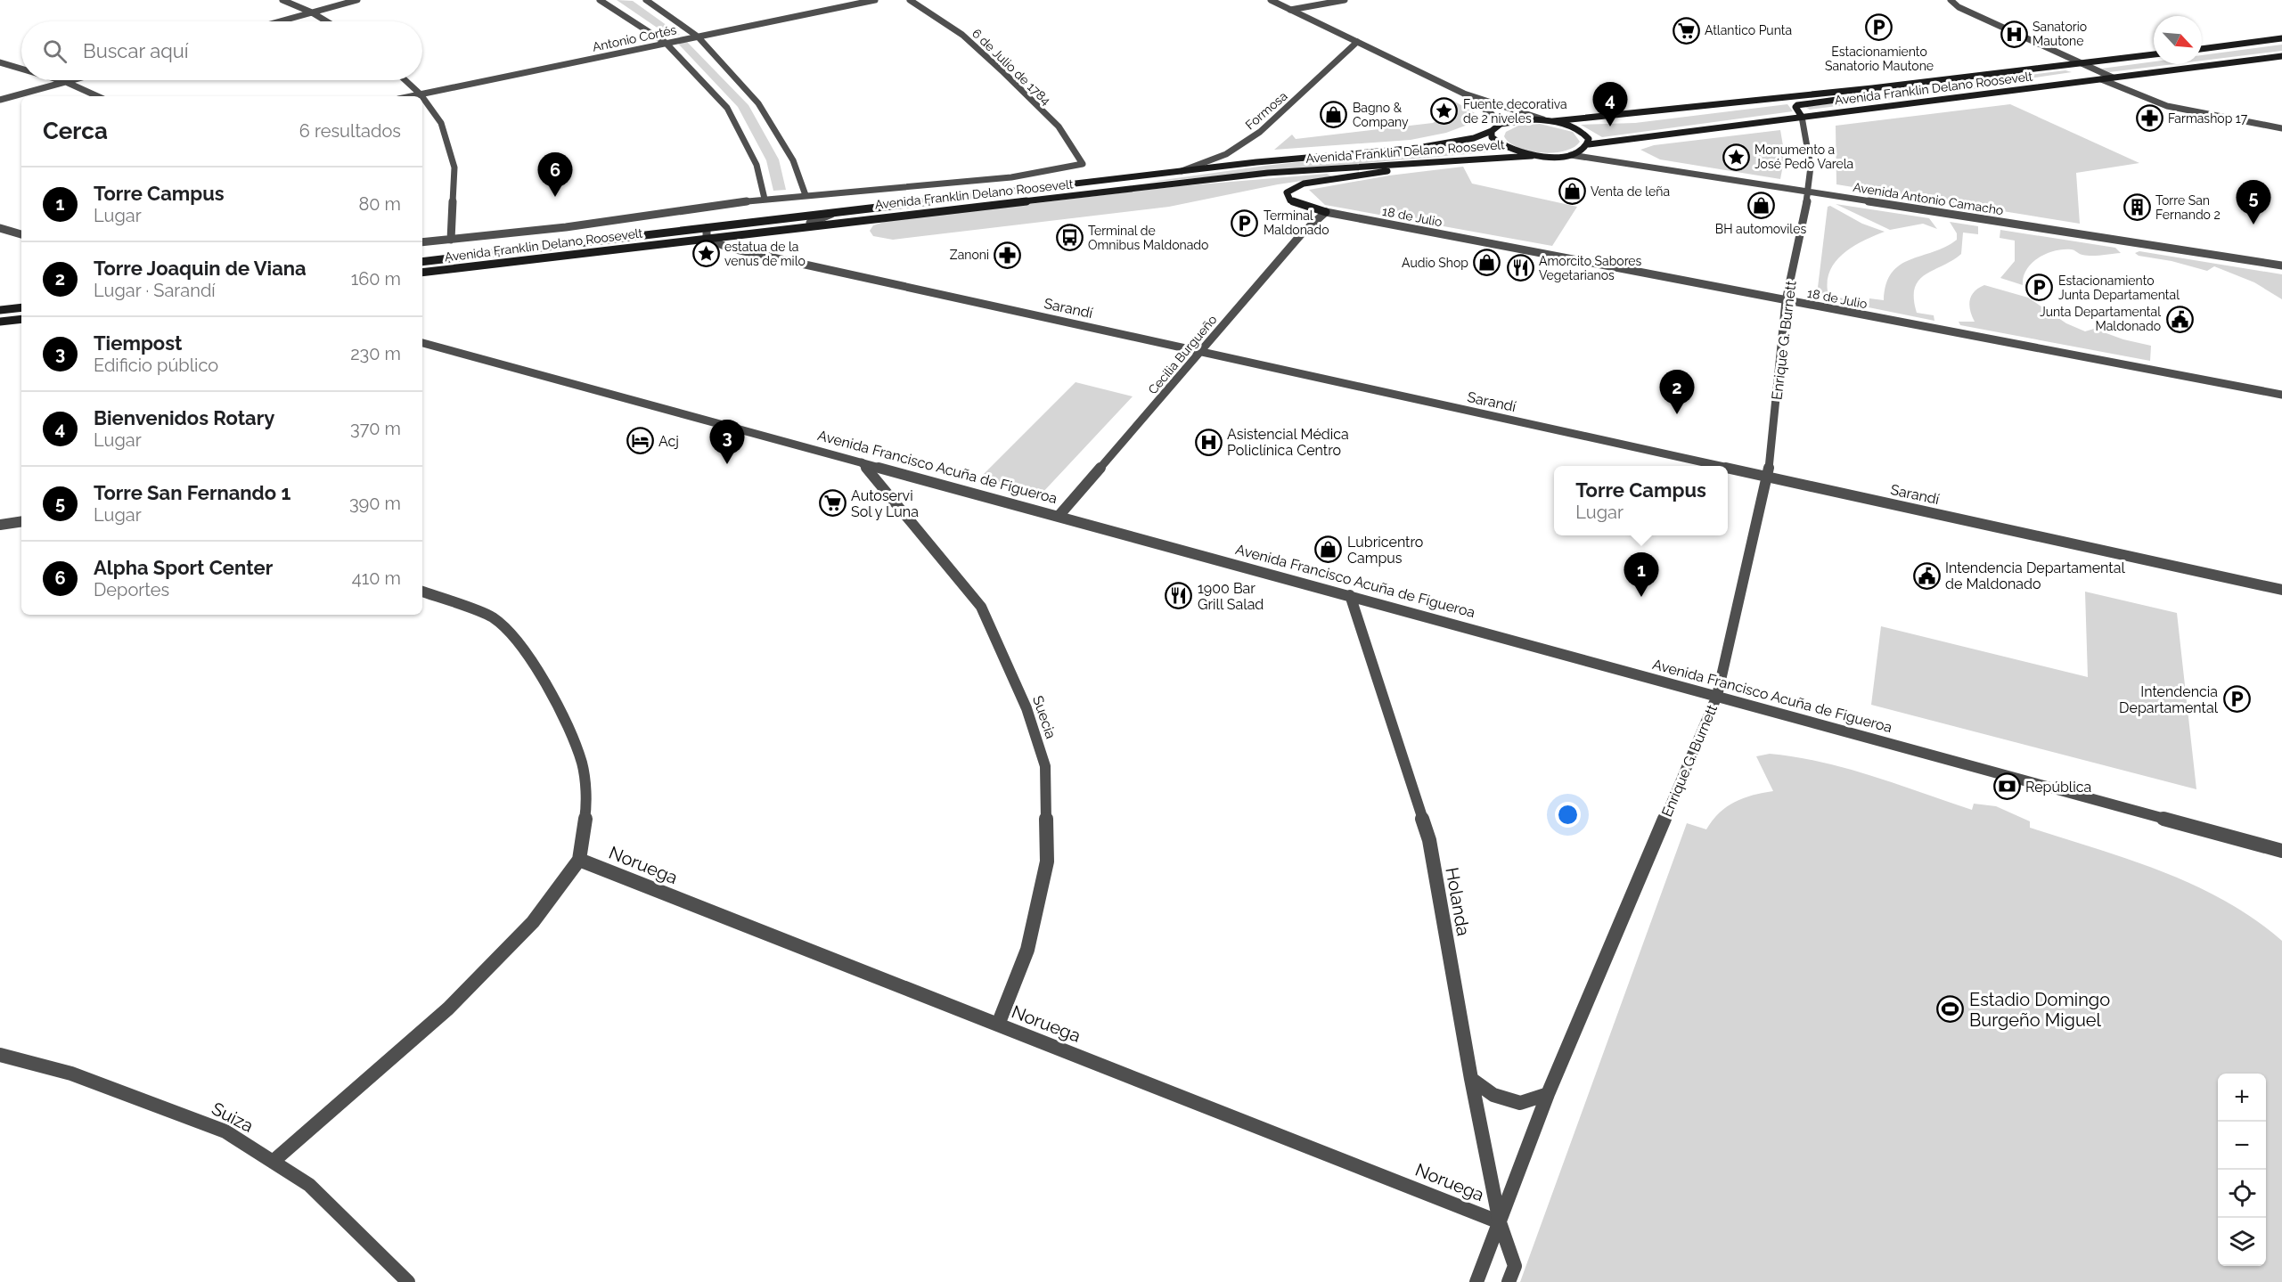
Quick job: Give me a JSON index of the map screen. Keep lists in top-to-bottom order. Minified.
{"streets":{"main road":["Avenida Franklin Delano Roosevelt"],"street":["Antonio Cortés","6 de Julio de 1784","Formosa","Avenida Antonio Camacho","18 de Julio","Sarandí","Enrique G. Burnett","Cecilia Burgueño","Avenida Francisco Acuña de Figueroa","Suecia","Noruega","Holanda","Suiza"]},"crossings":[["6 de Julio de 1784","Avenida Franklin Delano Roosevelt"],["Avenida Franklin Delano Roosevelt","Formosa"],["Avenida Franklin Delano Roosevelt","Avenida Antonio Camacho"],["Avenida Franklin Delano Roosevelt","Sarandí"],["Avenida Franklin Delano Roosevelt","Enrique G. Burnett"],["Avenida Antonio Camacho","Enrique G. Burnett"],["18 de Julio","Enrique G. Burnett"],["18 de Julio","Cecilia Burgueño"],["Sarandí","Enrique G. Burnett"],["Sarandí","Cecilia Burgueño"],["Enrique G. Burnett","Avenida Francisco Acuña de Figueroa"],["Enrique G. Burnett","Noruega"],["Enrique G. Burnett","Holanda"],["Cecilia Burgueño","Avenida Francisco Acuña de Figueroa"],["Avenida Francisco Acuña de Figueroa","Suecia"],["Avenida Francisco Acuña de Figueroa","Holanda"],["Suecia","Noruega"],["Noruega","Holanda"]],"places":{"parking":["Estacionamiento Sanatorio Mautone","Terminal Maldonado","Estacionamiento Junta Departamental","Intendencia Departamental"],"supermarket":["Atlantico Punta","Autoservi Sol y Luna"],"hospital":["Sanatorio Mautone","Asistencial Médica Policlínica Centro"],"place":["Fuente decorativa de 2 niveles","Monumento a José Pedo Varela","estatua de la venus de milo"],"shop":["Bagno & Company","Venta de leña","BH automoviles","Audio Shop","Lubricentro Campus"],"pharmacy":["Farmashop 17","Zanoni"],"building":["Torre San Fernando 2"],"bus stop":["Terminal de Omnibus Maldonado"],"restaurant":["Amorcito Sabores Vegetarianos","1900 Bar Grill Salad"],"public building":["Junta Departamental Maldonado","Intendencia Departamental de Maldonado"],"hotel":["Acj"],"bank":["República"],"sports":["Estadio Domingo Burgeño Miguel"]},"north":"bottom right","page":{"search":"Buscar aquí","pins":["4","6","5","2","3","1"],"heading":["Cerca","6 resultados"],"list":[{"mark":"1","name":"Torre Campus","note":"Lugar","value":"80 m"},{"mark":"2","name":"Torre Joaquin de Viana","note":"Lugar · Sarandí","value":"160 m"},{"mark":"3","name":"Tiempost","note":"Edificio público","value":"230 m"},{"mark":"4","name":"Bienvenidos Rotary","note":"Lugar","value":"370 m"},{"mark":"5","name":"Torre San Fernando 1","note":"Lugar","value":"390 m"},{"mark":"6","name":"Alpha Sport Center","note":"Deportes","value":"410 m"}],"popup":["Torre Campus","Lugar"],"map_buttons":["+","−"]}}
